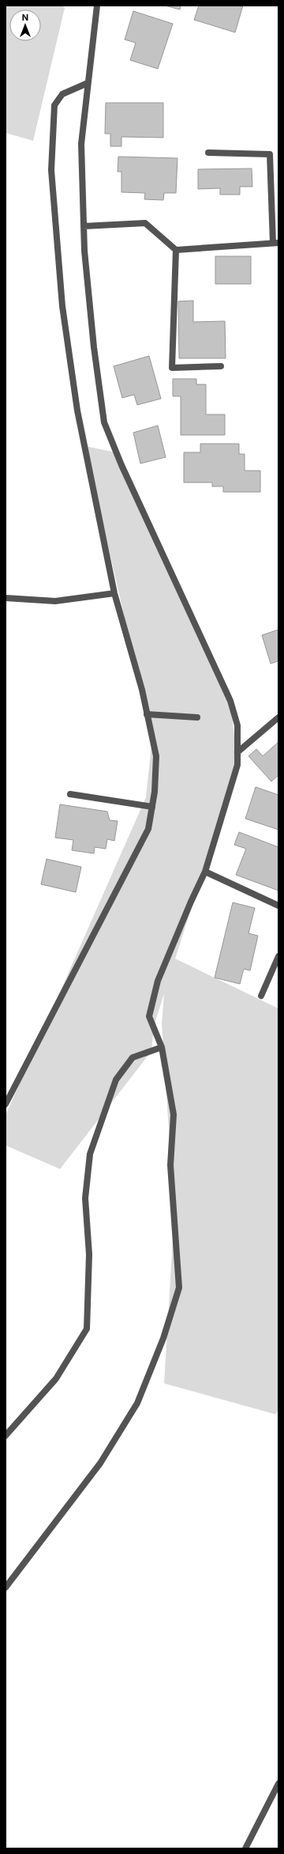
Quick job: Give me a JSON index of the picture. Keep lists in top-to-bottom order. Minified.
{"north":"top"}
